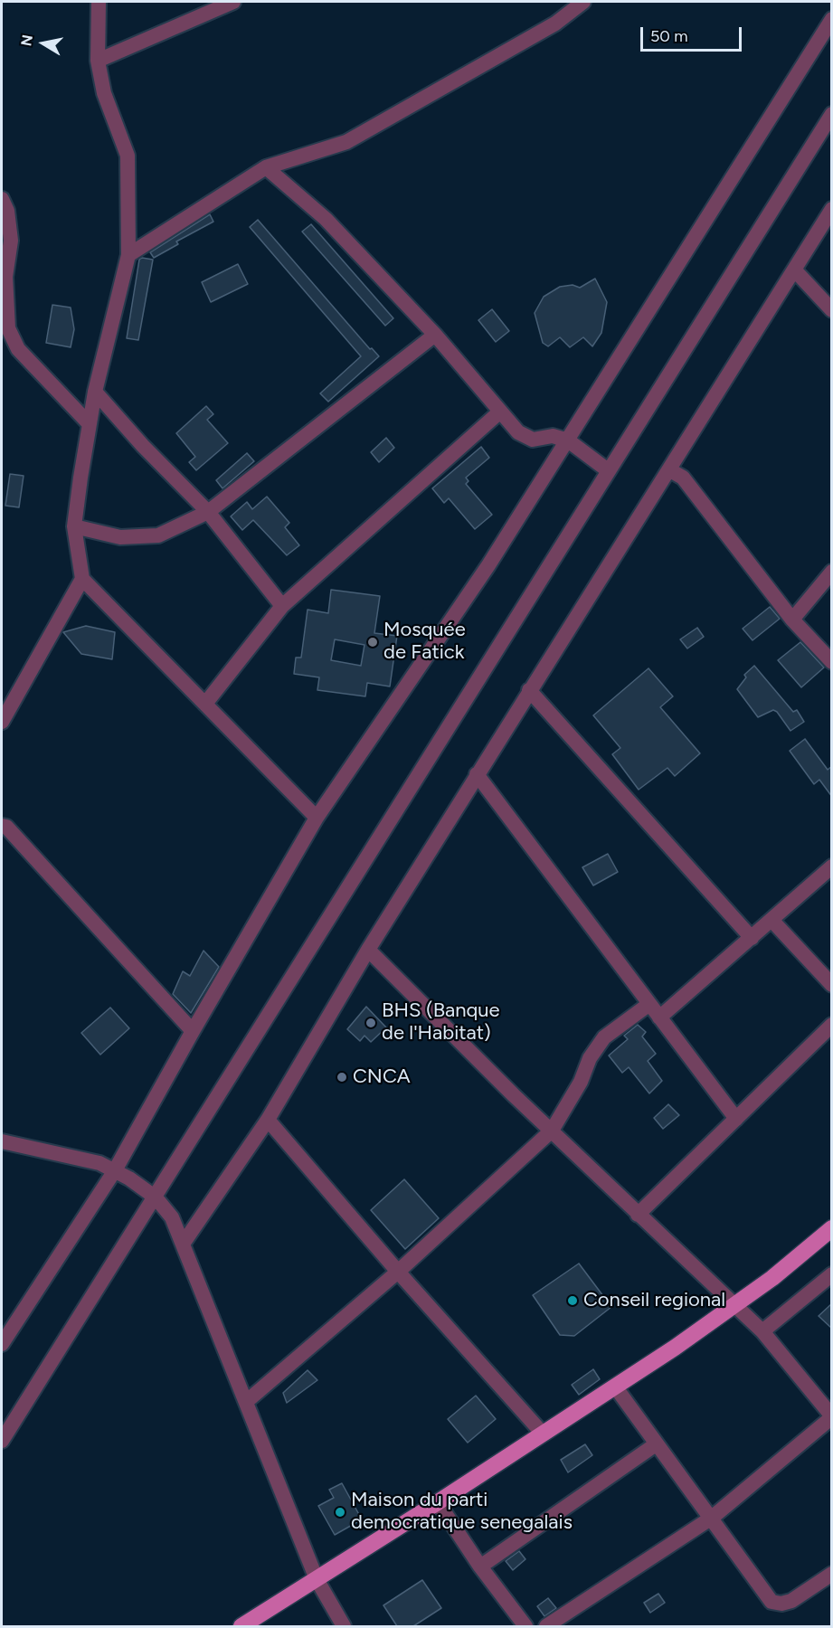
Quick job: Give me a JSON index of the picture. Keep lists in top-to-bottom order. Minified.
{"places":["Mosquée de Fatick","BHS (Banque de l'Habitat)","CNCA","Conseil regional","Maison du parti democratique senegalais"],"scale_bar":"50 m","north":"left"}
